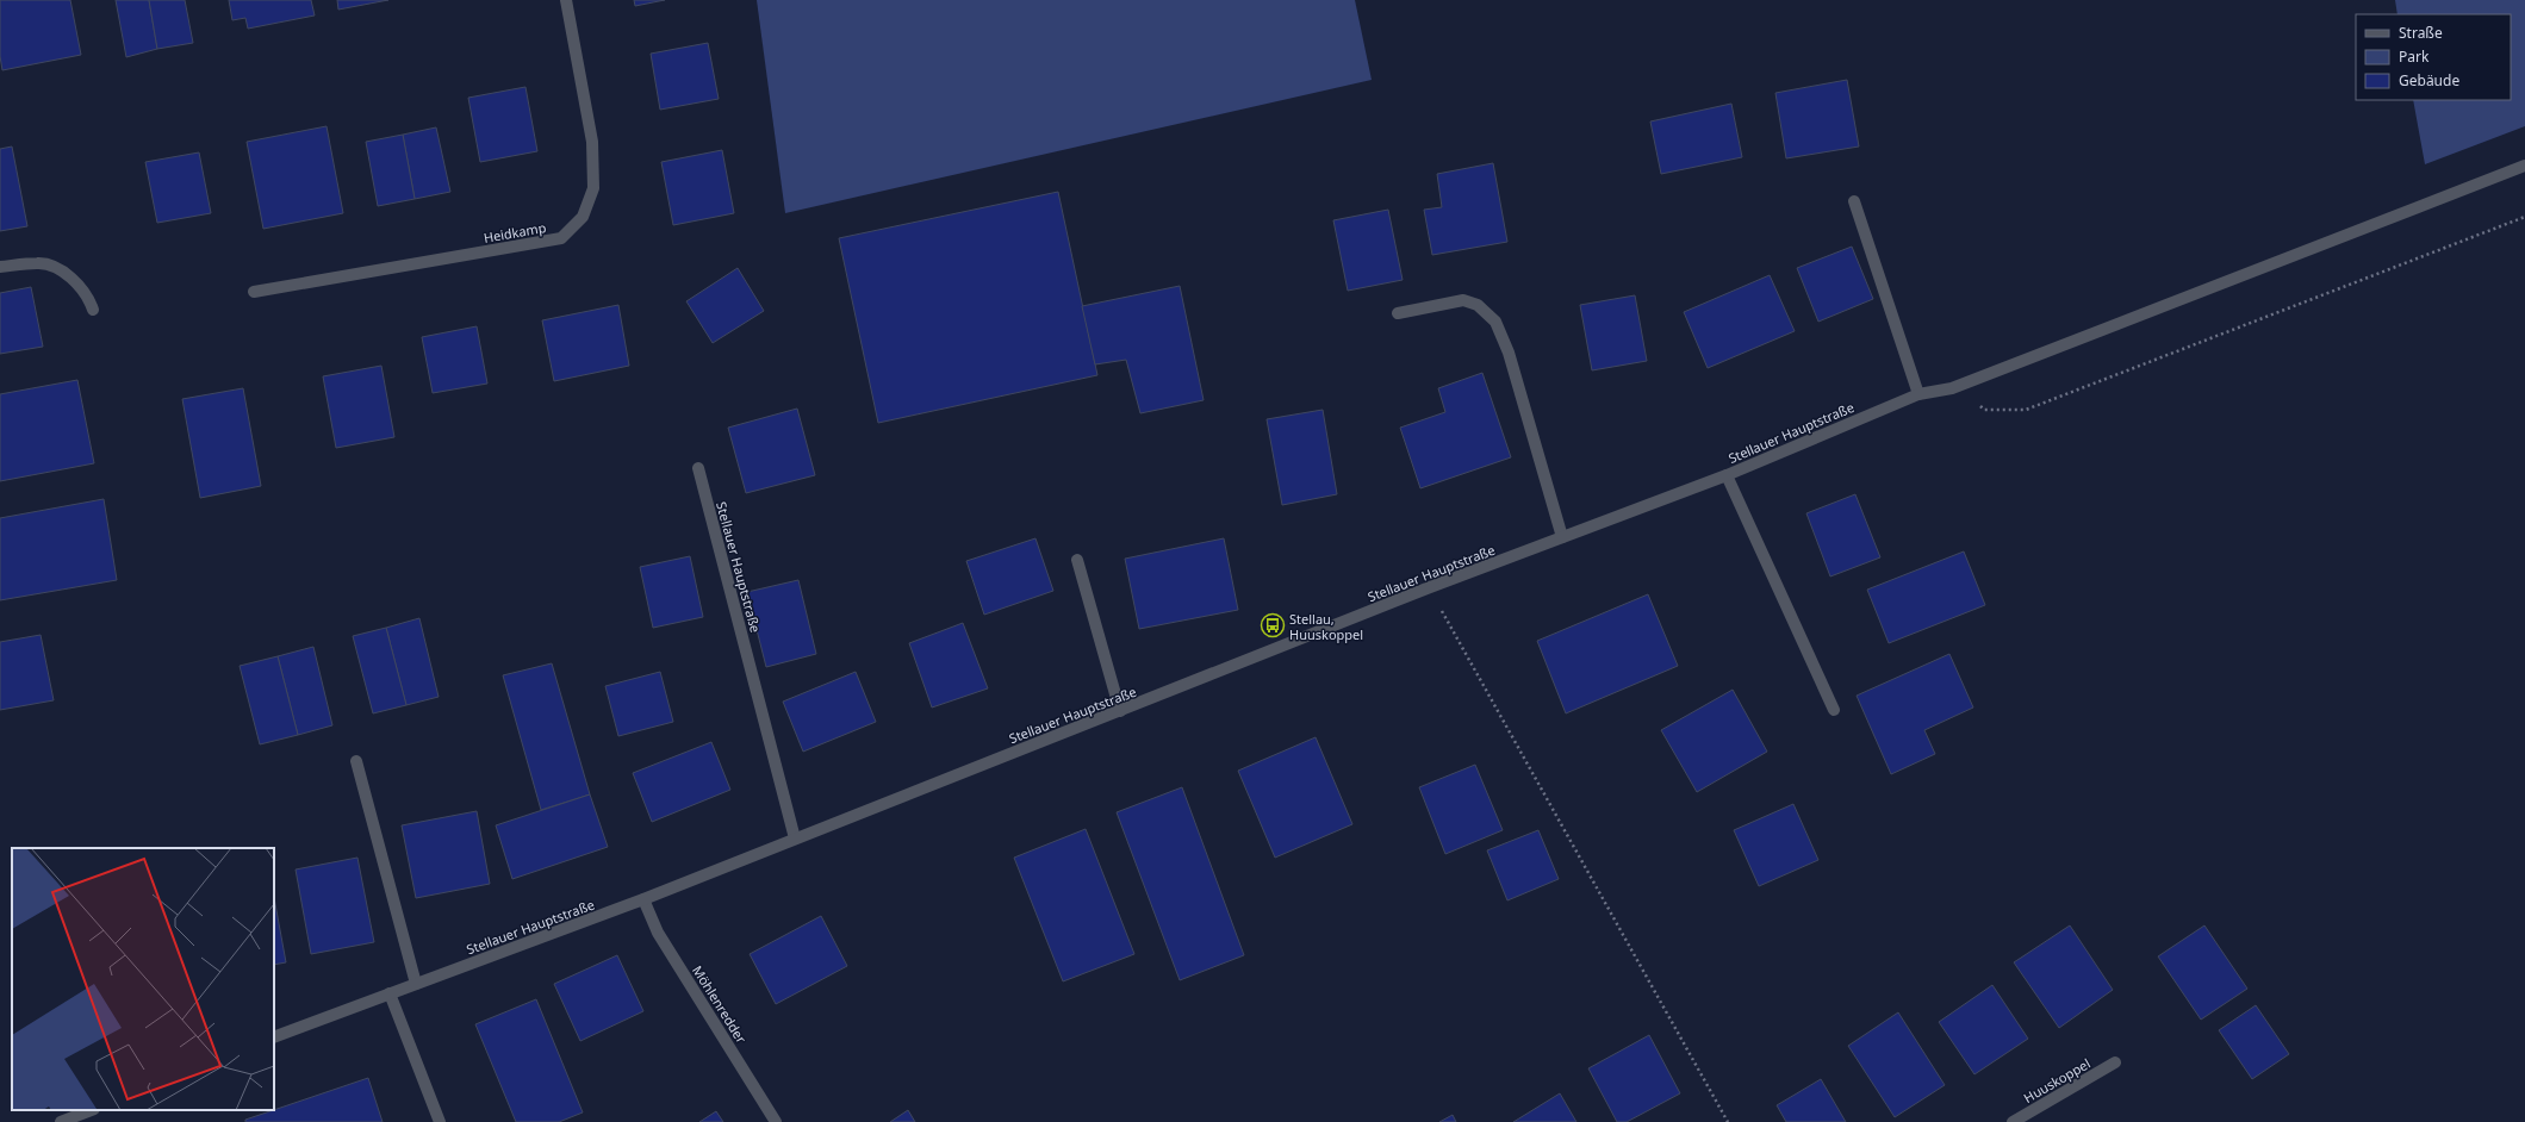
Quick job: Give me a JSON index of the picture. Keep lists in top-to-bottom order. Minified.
{"streets":{"street":["Heidkamp","Stellauer Hauptstraße","Möhlenredder","Huuskoppel"]},"crossings":[["Stellauer Hauptstraße","Möhlenredder"]],"places":{"bus stop":["Stellau, Huuskoppel"]},"legend":["Straße","Park","Gebäude"]}
